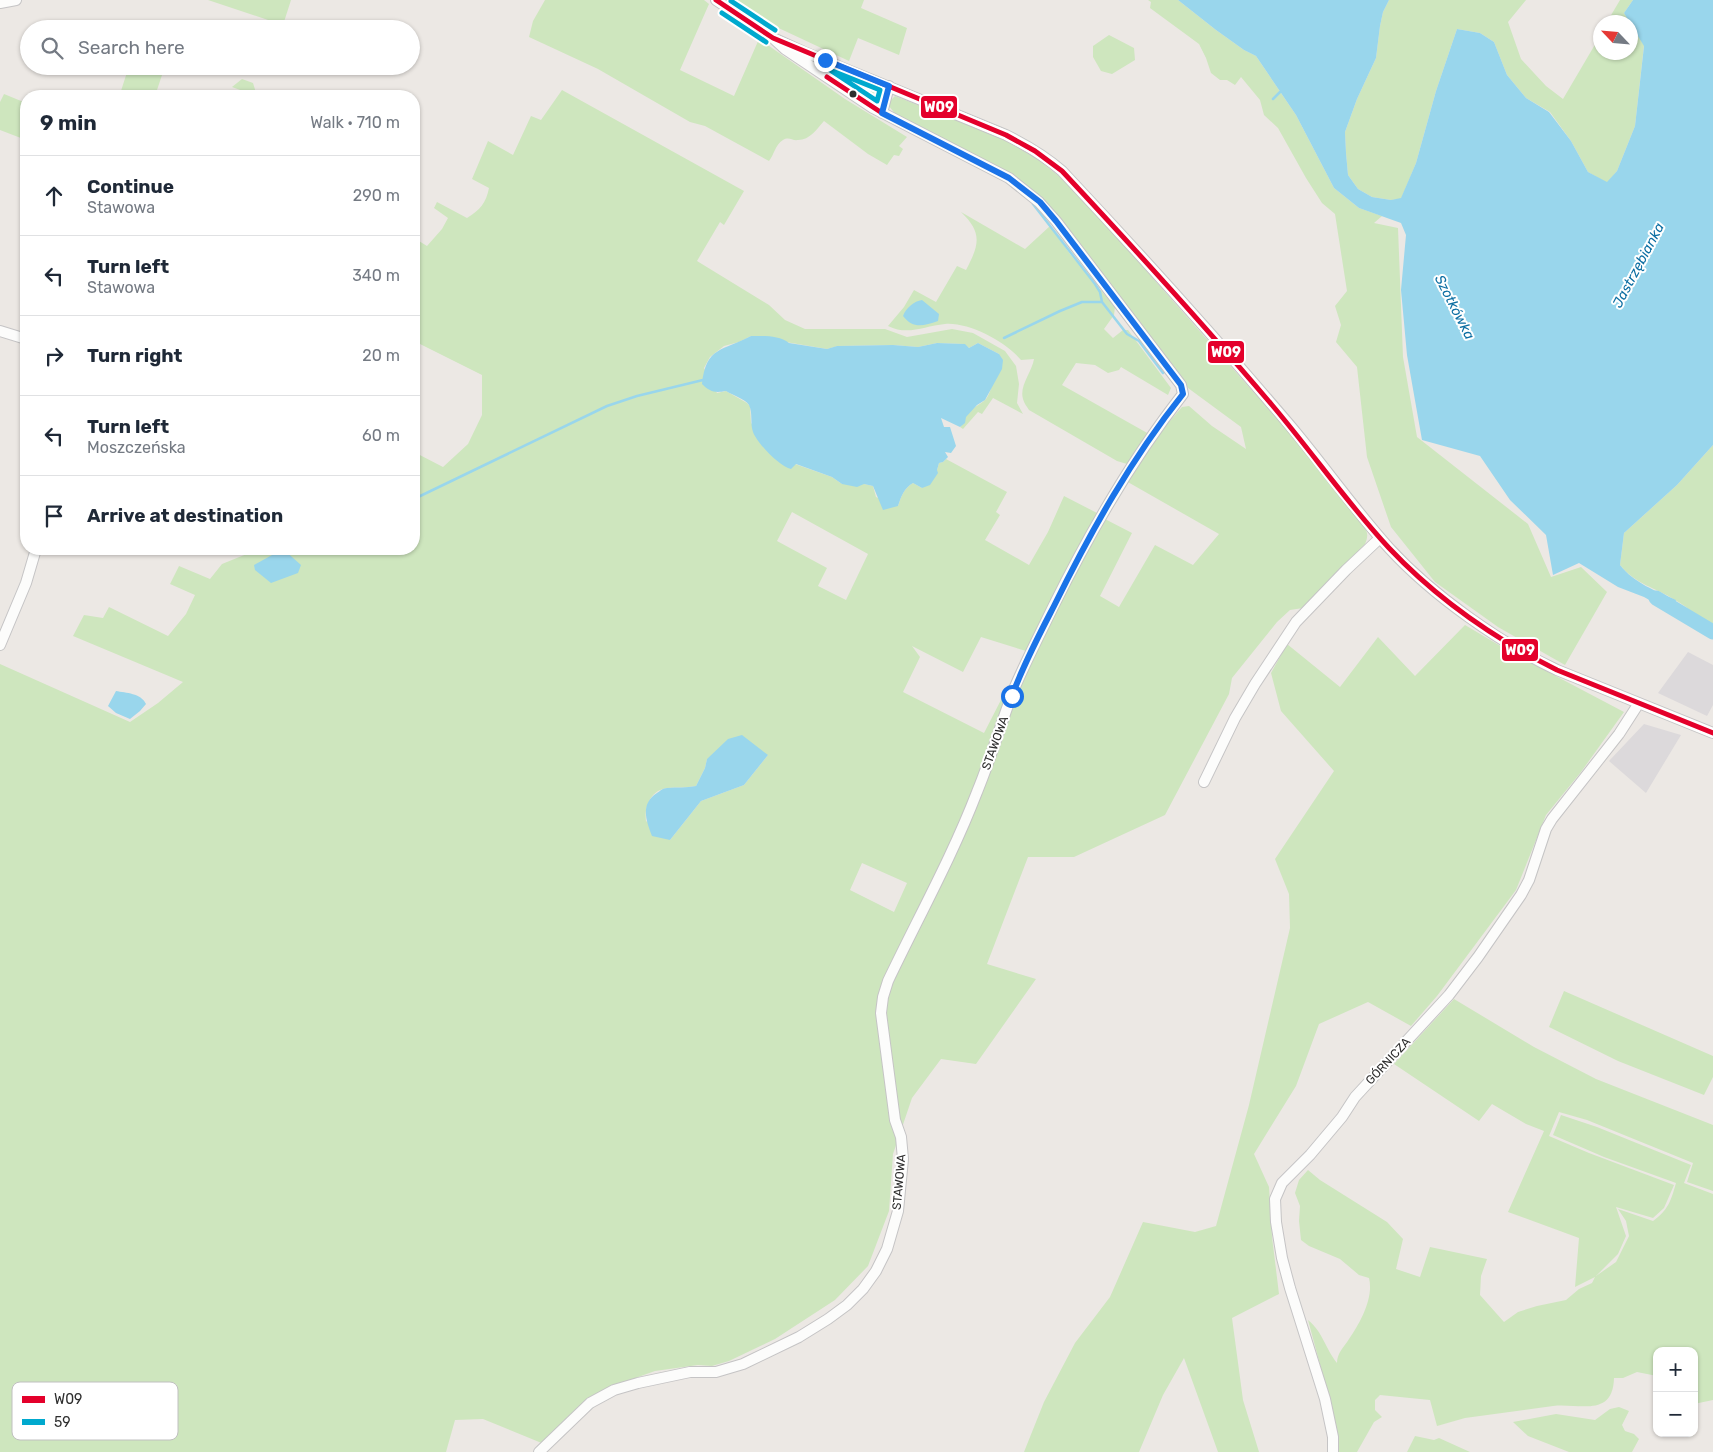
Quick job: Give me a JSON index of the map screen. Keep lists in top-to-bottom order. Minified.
{"streets":{"street":["STAWOWA","GÓRNICZA"]},"water":["Jastrzębianka","Szotkówka"],"lines":["transit line W09","transit line 59"],"legend":["W09","59"],"north":"top left","page":{"search":"Search here","heading":["9 min","Walk · 710 m"],"list":[["Continue","Stawowa","290 m"],["Turn left","Stawowa","340 m"],["Turn right","20 m"],["Turn left","Moszczeńska","60 m"],"Arrive at destination"],"map_buttons":["+","−"]}}
